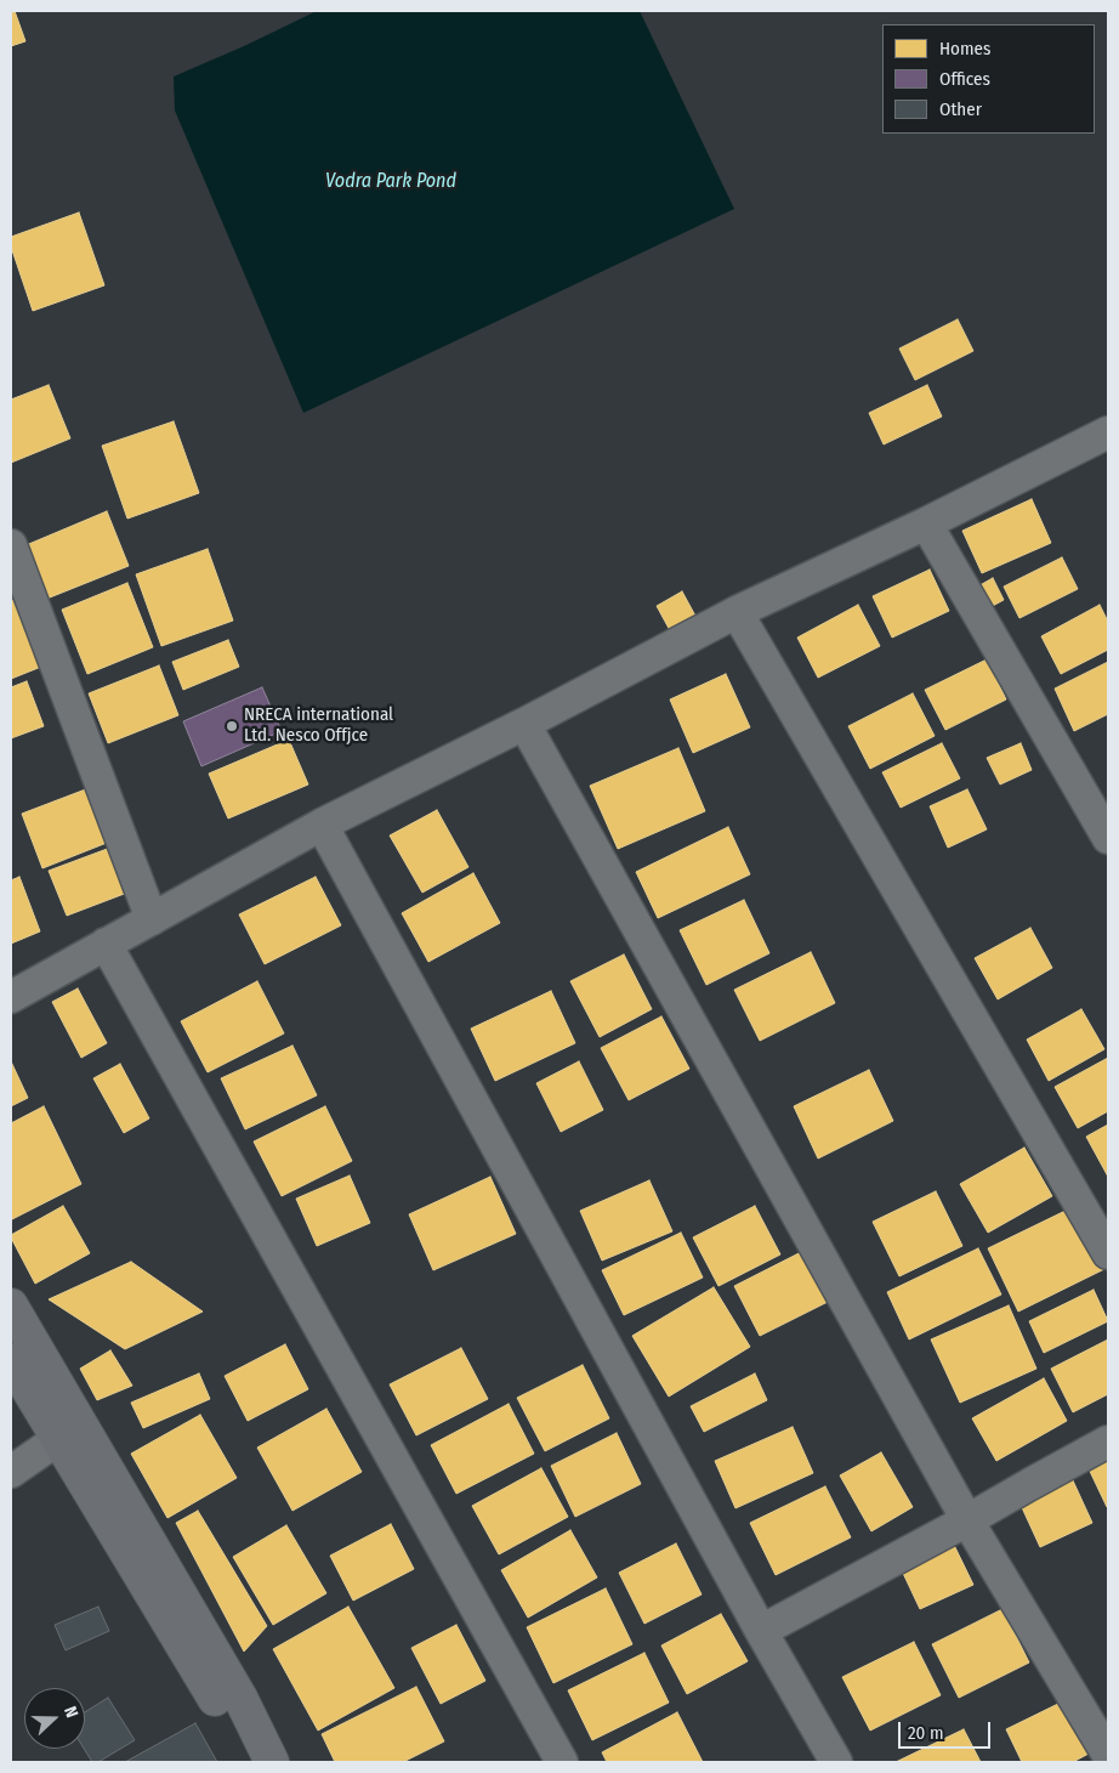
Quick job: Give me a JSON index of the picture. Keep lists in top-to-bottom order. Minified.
{"water":["Vodra Park Pond"],"places":["NRECA international Ltd. Nesco Offjce"],"legend":["Homes","Offices","Other"],"scale_bar":"20 m","north":"right"}
